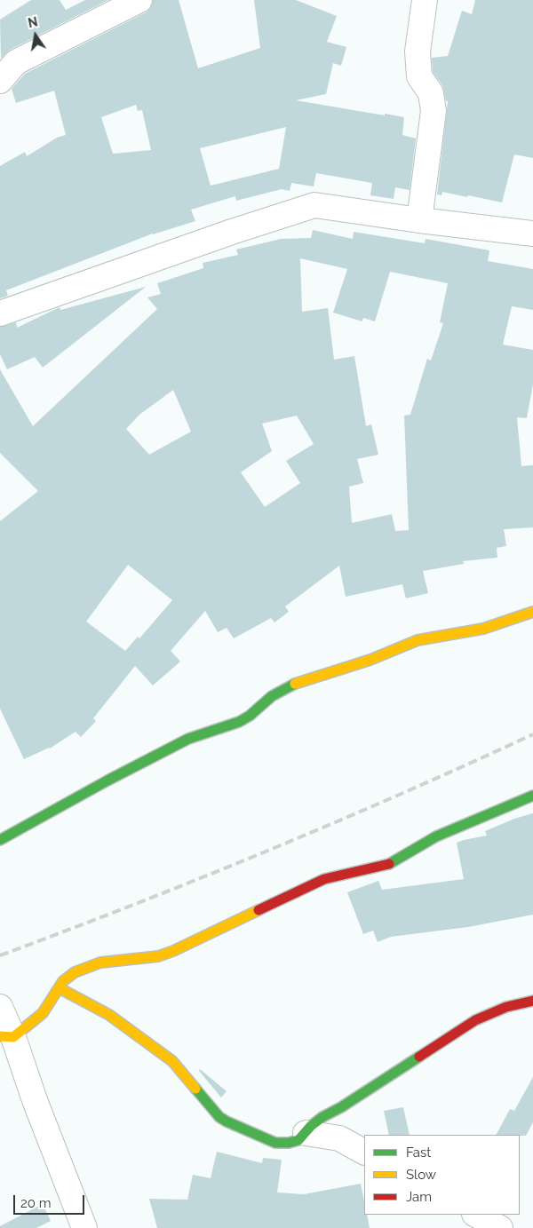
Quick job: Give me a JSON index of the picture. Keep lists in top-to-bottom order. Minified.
{"legend":["Fast","Slow","Jam"],"scale_bar":"20 m","north":"top"}
